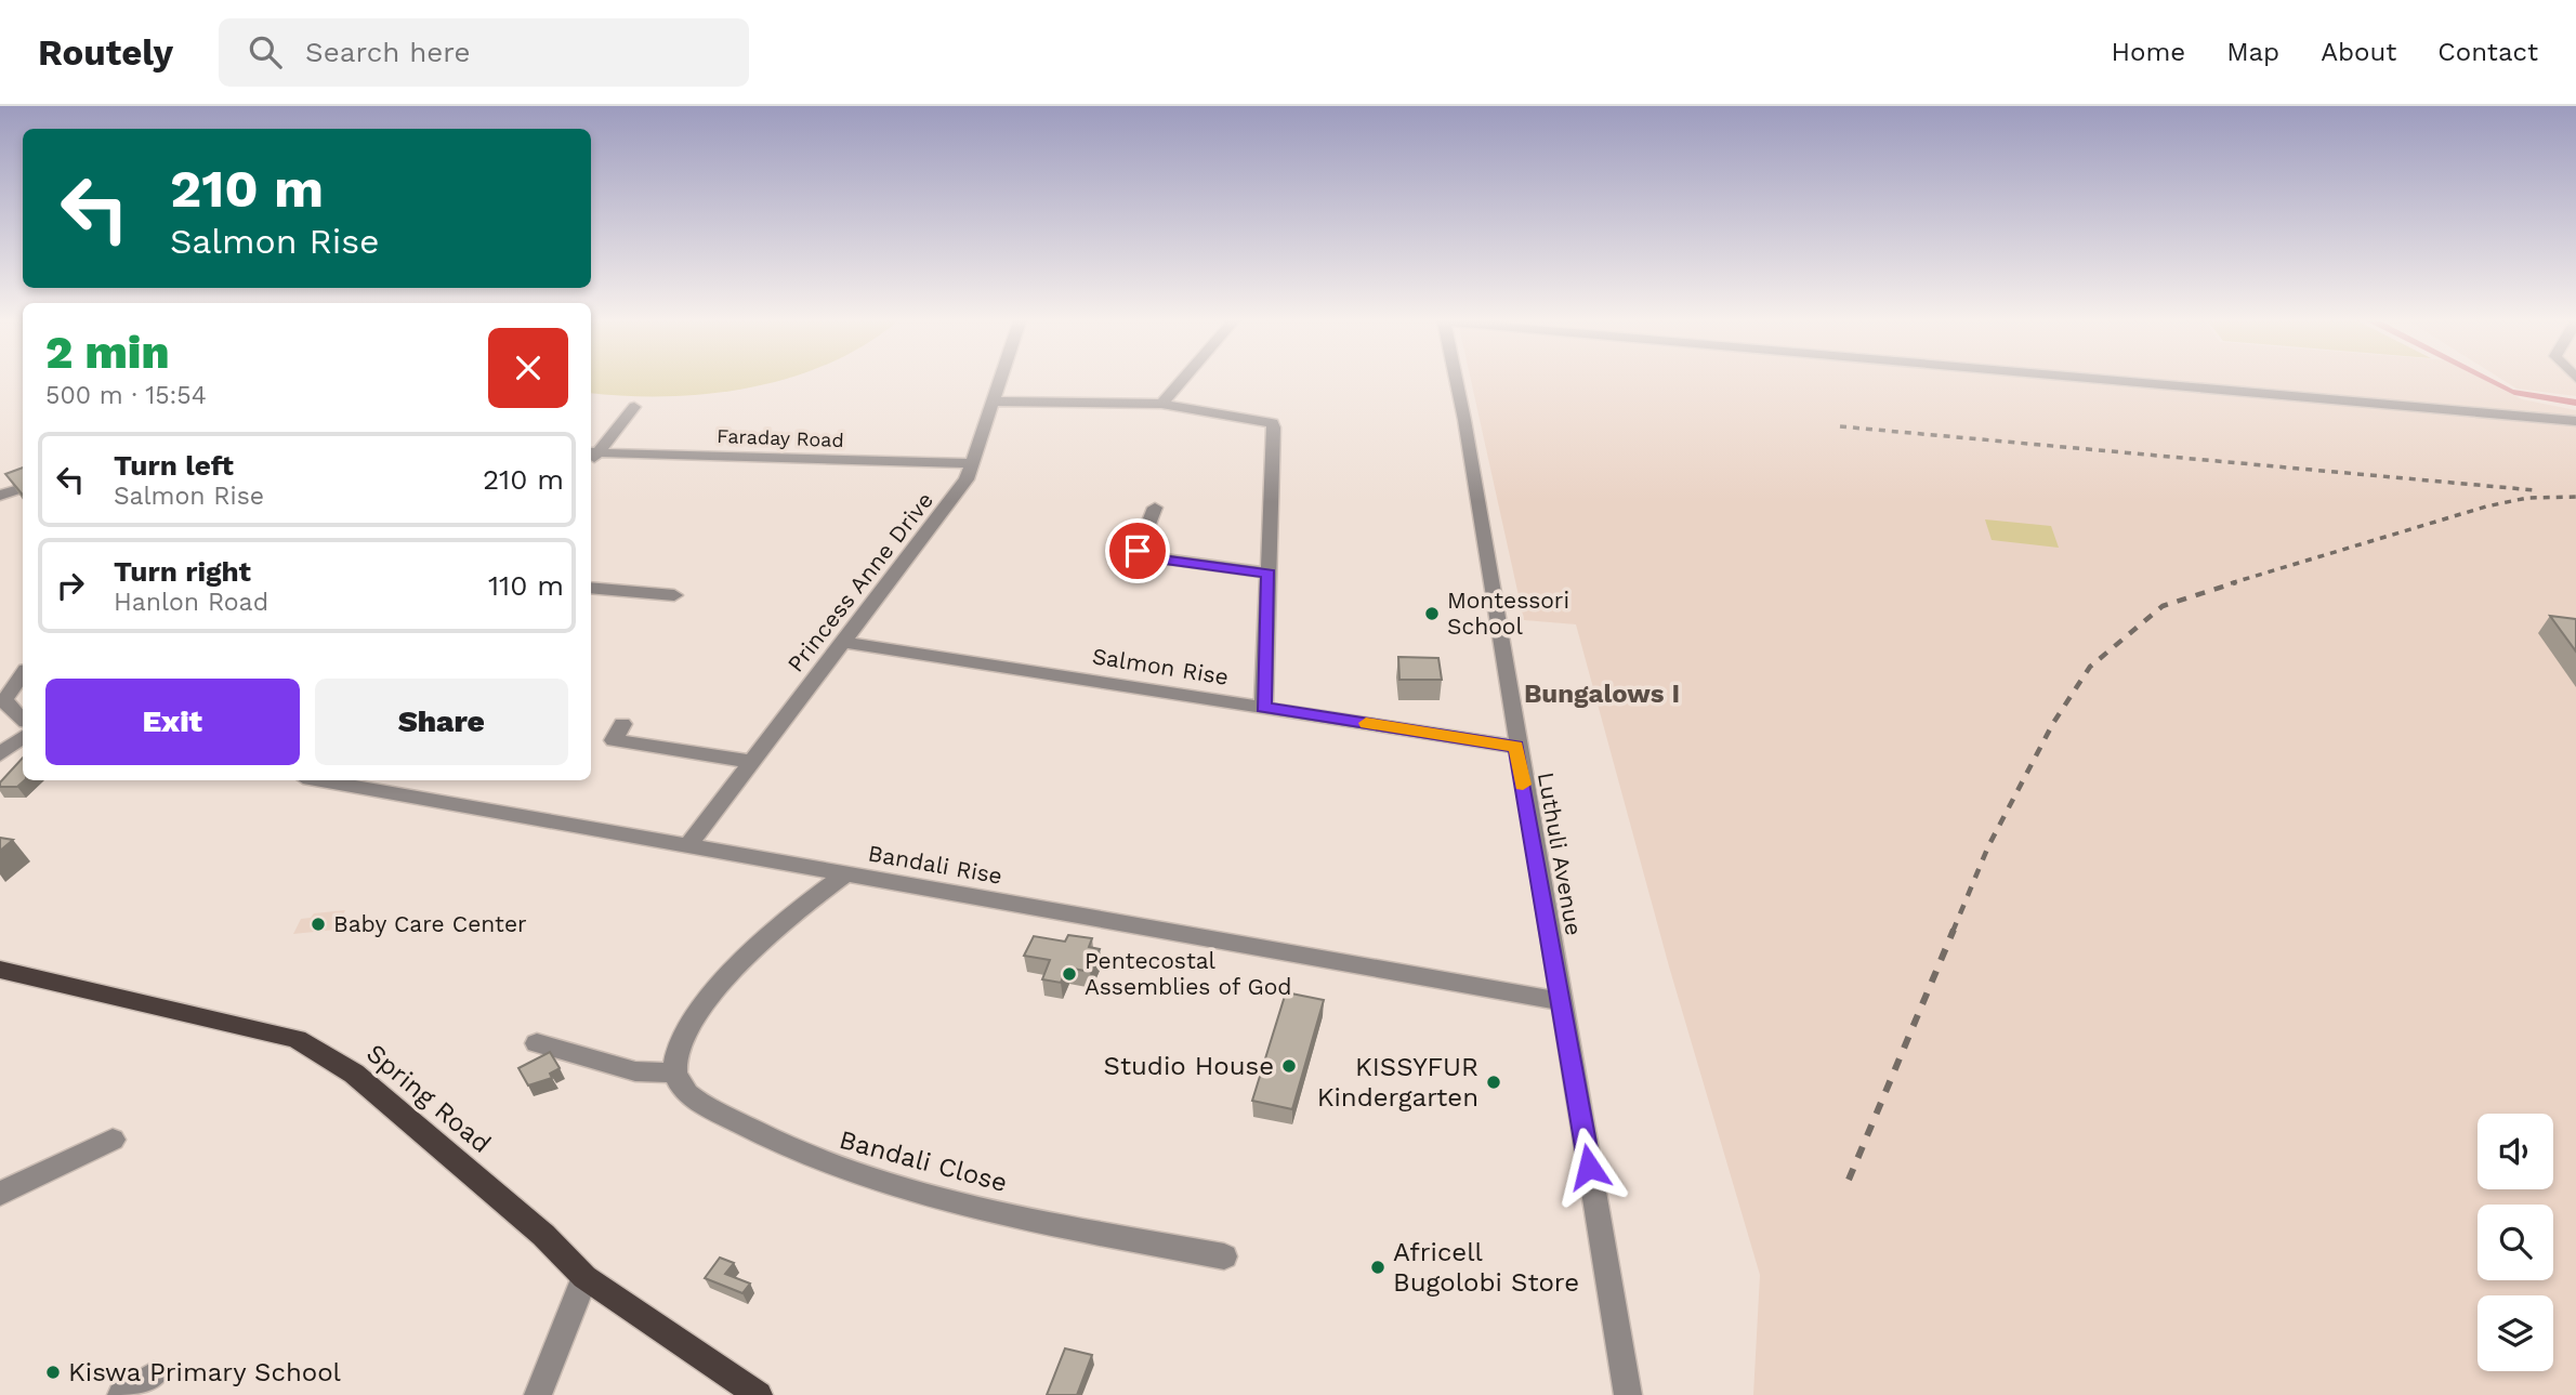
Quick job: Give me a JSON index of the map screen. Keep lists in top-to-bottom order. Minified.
{"streets":{"main road":["Spring Road"],"street":["Faraday Road","Princess Anne Drive","Salmon Rise","Luthuli Avenue","Bandali Rise","Bandali Close"]},"crossings":[["Faraday Road","Princess Anne Drive"],["Princess Anne Drive","Salmon Rise"],["Princess Anne Drive","Bandali Rise"],["Salmon Rise","Luthuli Avenue"],["Luthuli Avenue","Bandali Rise"]],"districts":["Bungalows I"],"places":["Montessori School","Baby Care Center","Pentecostal Assemblies of God","Studio House","KISSYFUR Kindergarten","Africell Bugolobi Store","Kiswa Primary School"],"page":{"header":"Routely","search":"Search here","nav":["Home","Map","About","Contact"],"turn":["210 m","Salmon Rise"],"heading":["2 min","500 m · 15:54"],"list":[{"name":"Turn left","note":"Salmon Rise","value":"210 m"},{"name":"Turn right","note":"Hanlon Road","value":"110 m"}],"buttons":["Exit","Share"]}}
